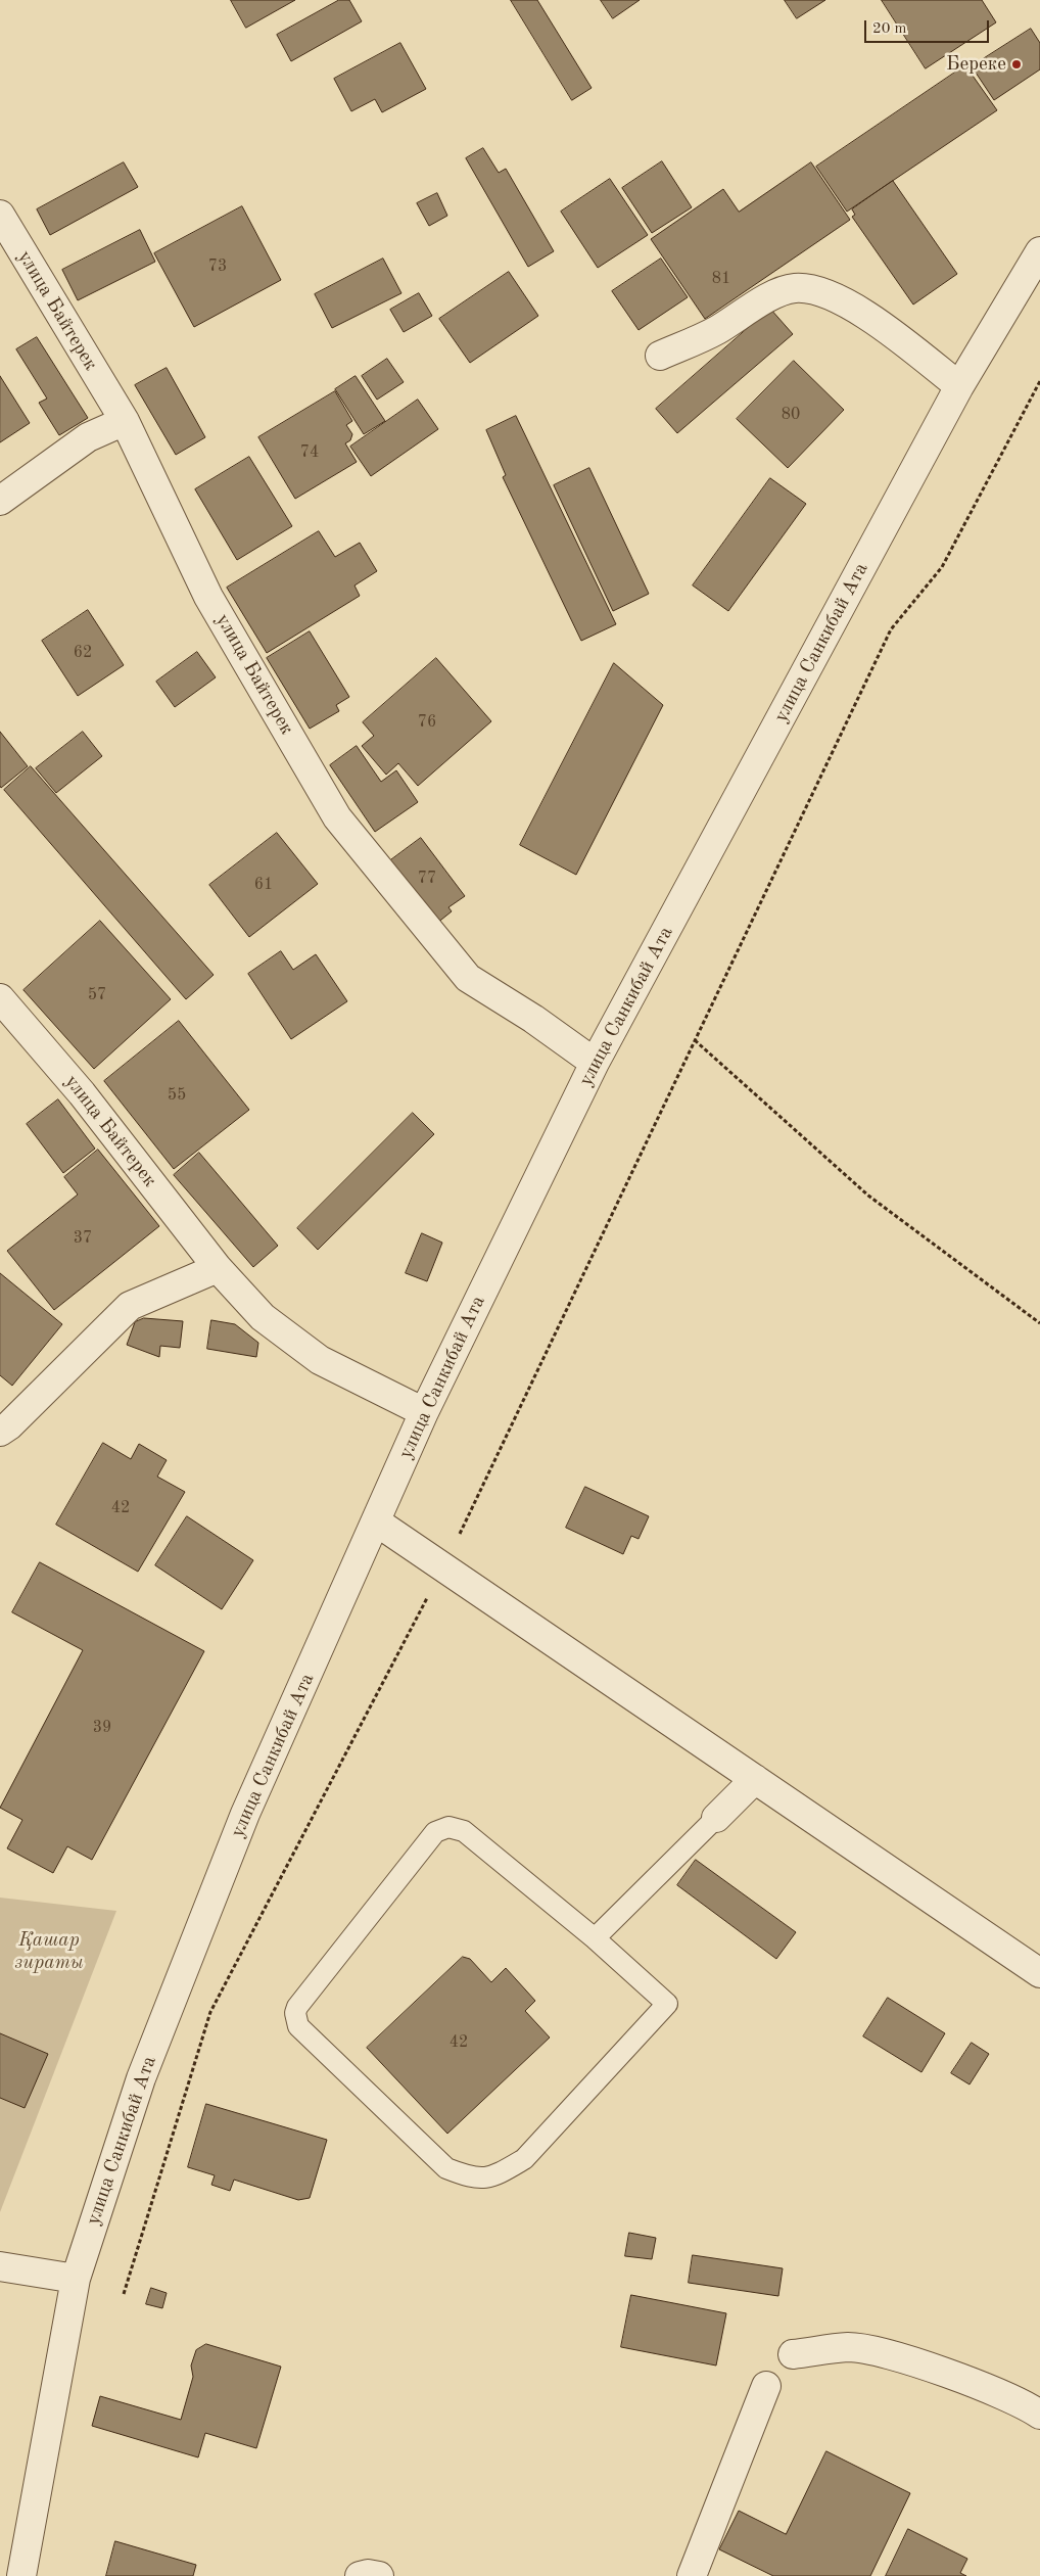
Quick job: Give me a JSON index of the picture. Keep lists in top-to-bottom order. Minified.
{"streets":{"street":["улица Байтерек","улица Санкибай Ата"]},"crossings":[["улица Байтерек","улица Санкибай Ата"]],"parks":["Қашар зираты"],"places":["Береке"],"house_numbers":["73","81","80","74","62","76","77","61","57","55","37","42","39","42"],"scale_bar":"20 m"}
